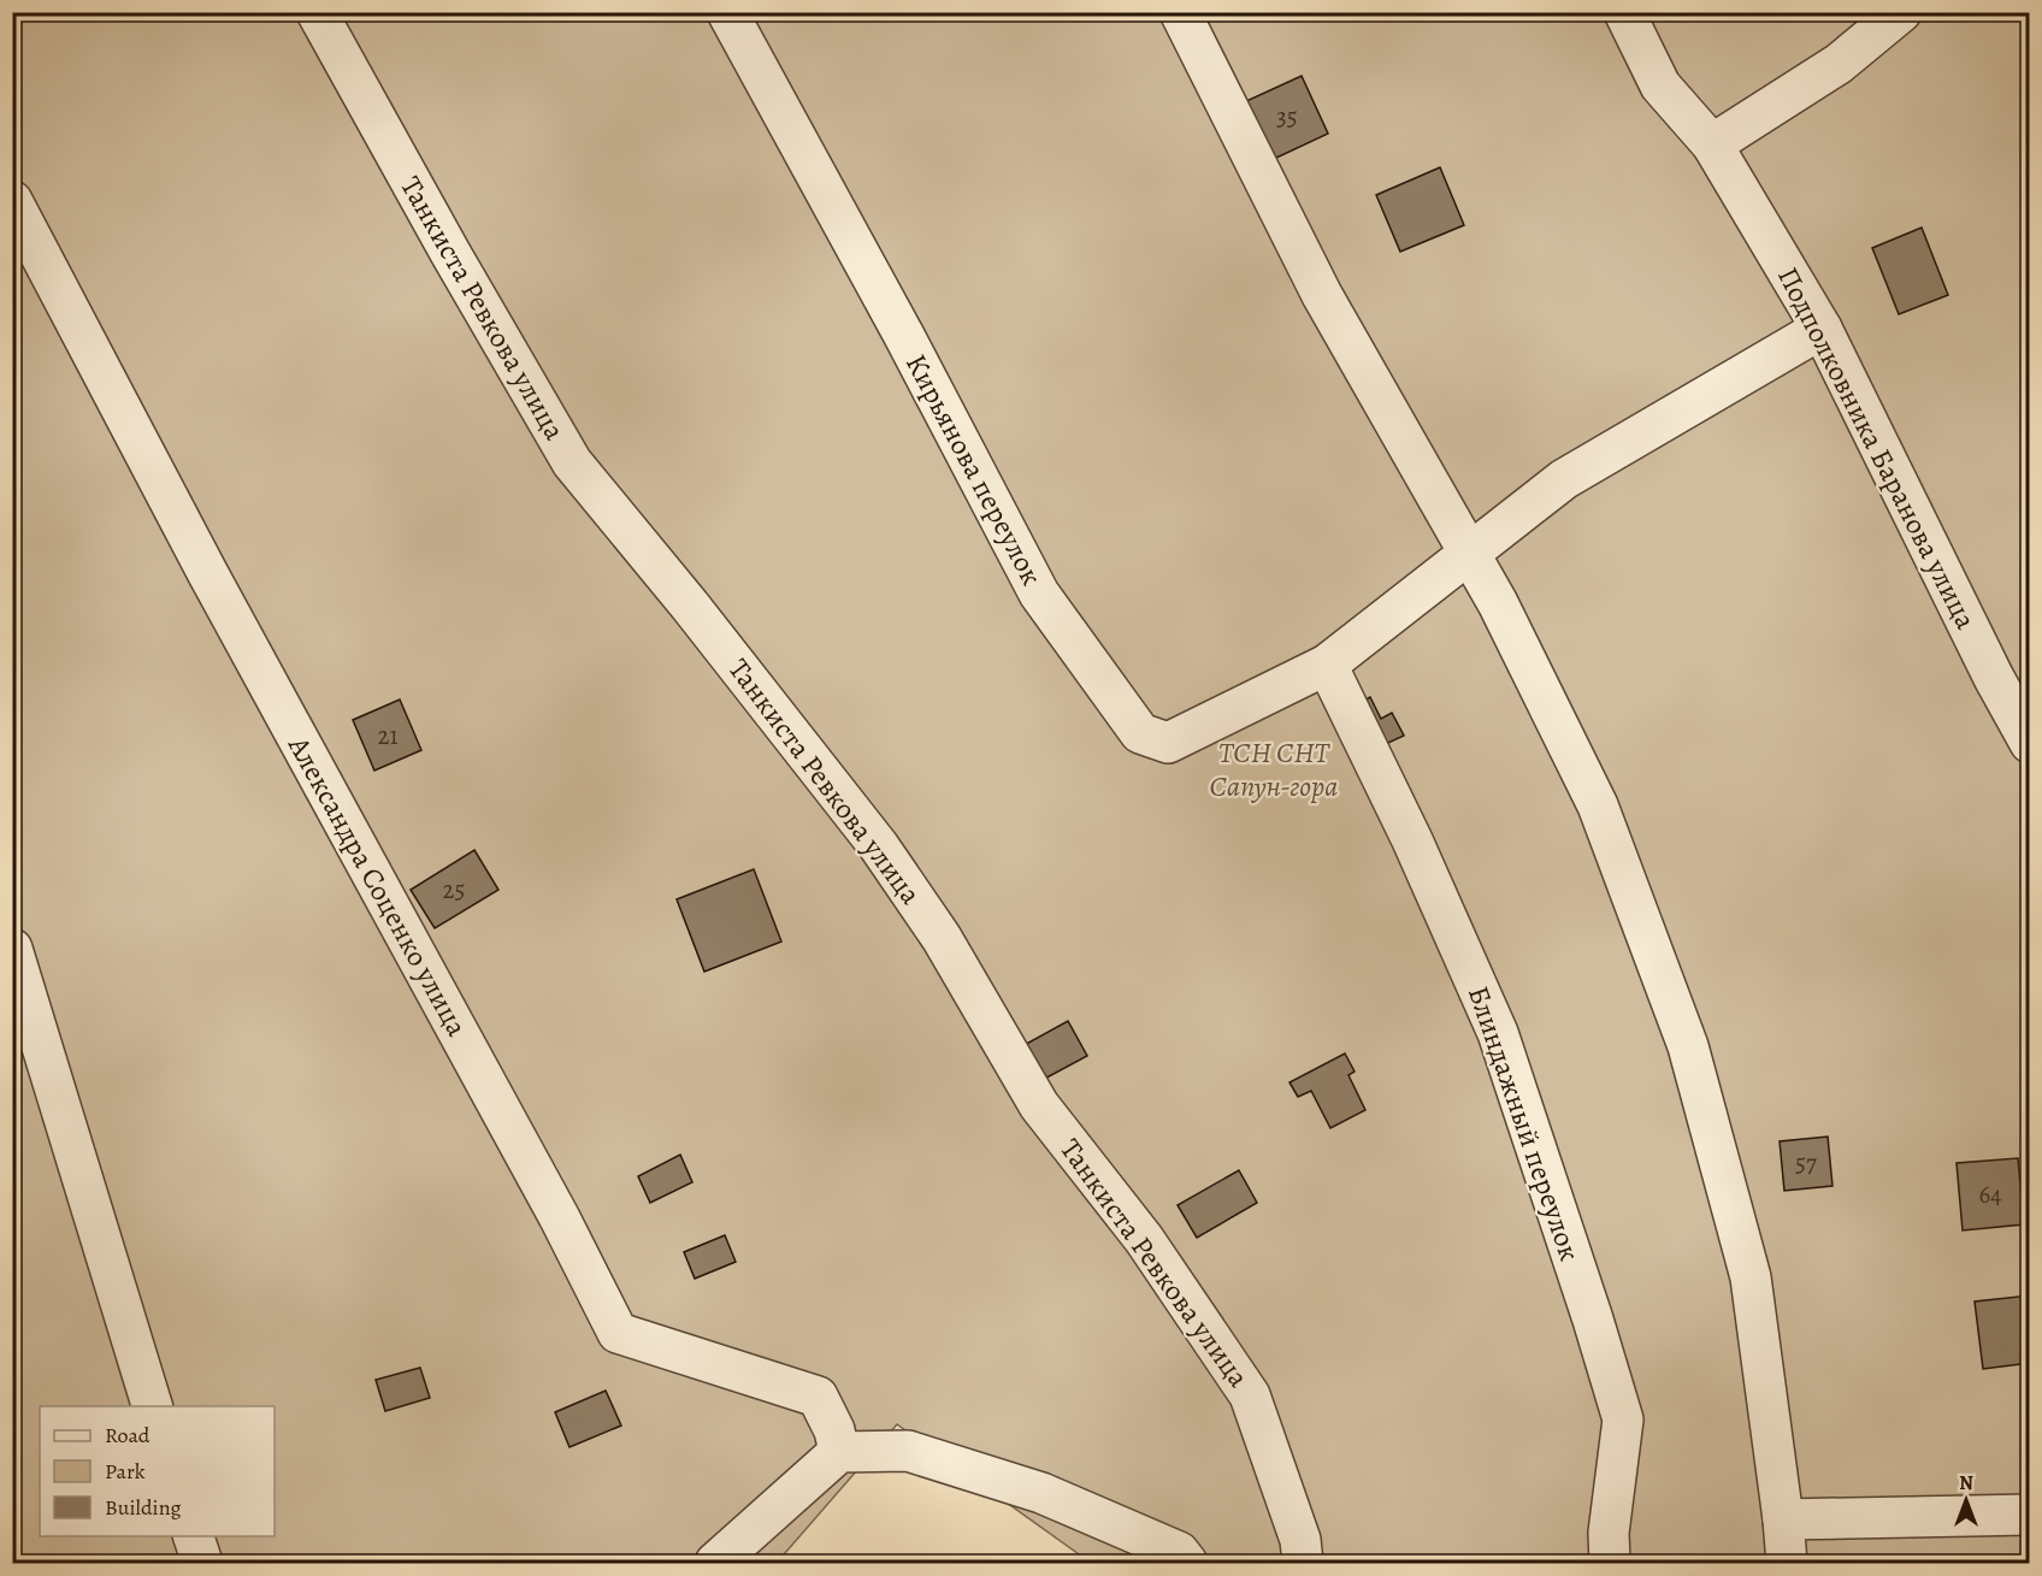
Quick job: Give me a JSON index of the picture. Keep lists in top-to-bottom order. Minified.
{"streets":{"lane":["Танкиста Ревкова улица","Подполковника Баранова улица","Кирьянова переулок","Александра Соценко улица","Блиндажный переулок"]},"crossings":[["Подполковника Баранова улица","Кирьянова переулок"],["Кирьянова переулок","Блиндажный переулок"]],"parks":["ТСН СНТ Сапун-гора"],"house_numbers":["35","21","25","57","64"],"legend":["Road","Park","Building"],"north":"top"}
